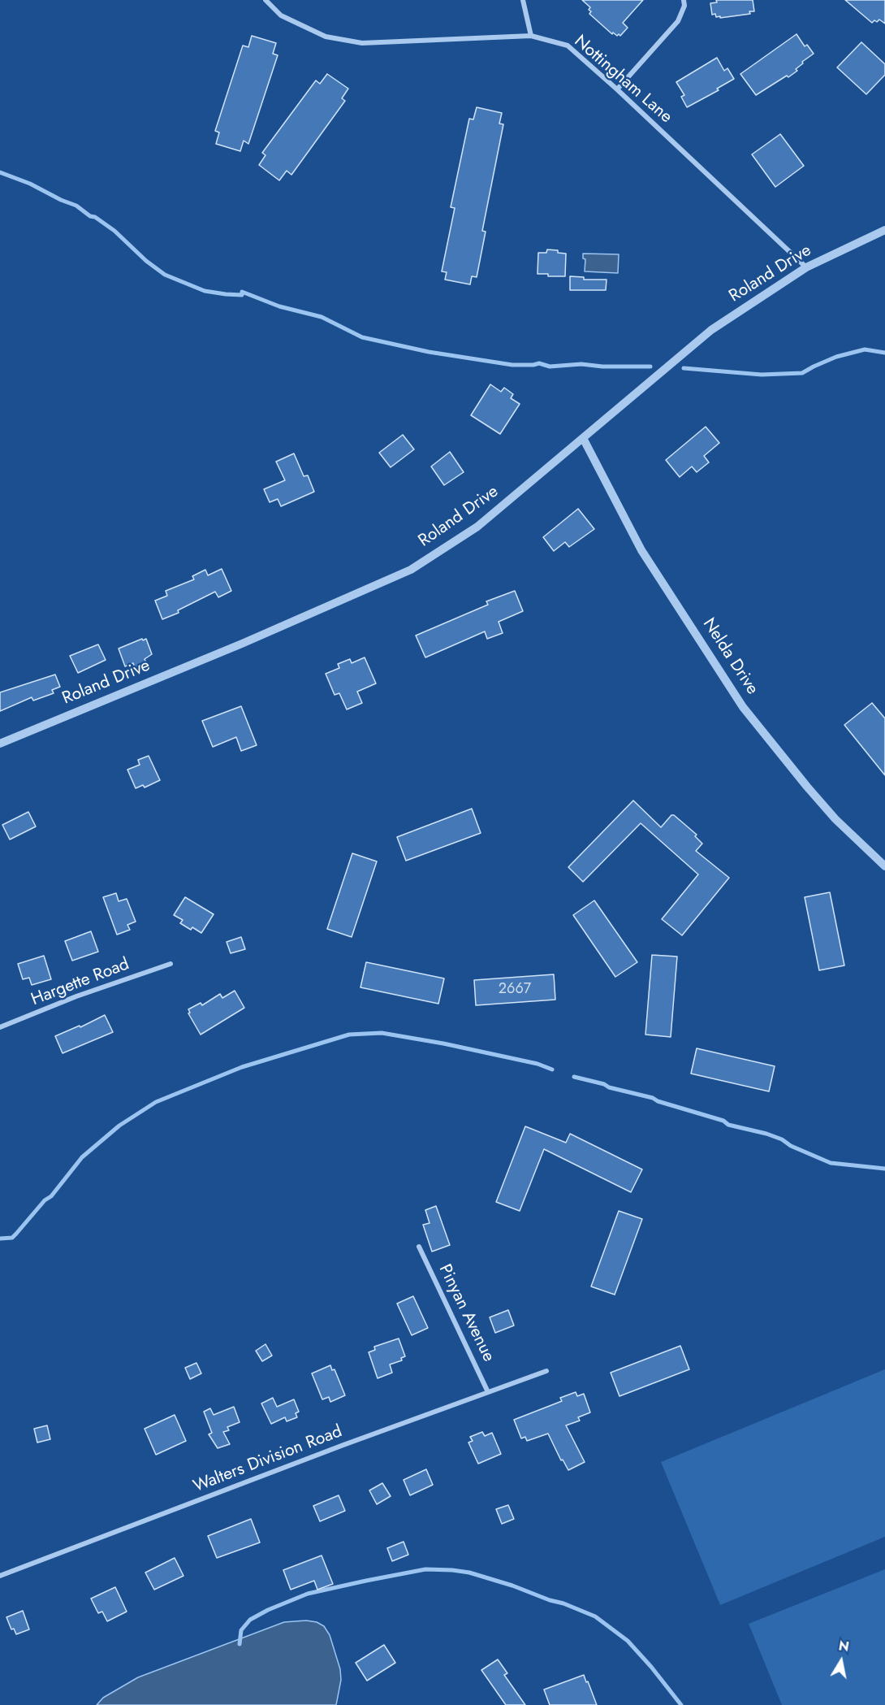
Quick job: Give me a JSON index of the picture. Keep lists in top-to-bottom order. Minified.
{"streets":{"street":["Nottingham Lane","Roland Drive","Nelda Drive","Hargette Road","Pinyan Avenue","Walters Division Road"]},"crossings":[["Nottingham Lane","Roland Drive"],["Roland Drive","Nelda Drive"],["Pinyan Avenue","Walters Division Road"]],"house_numbers":["2667"],"north":"top"}
